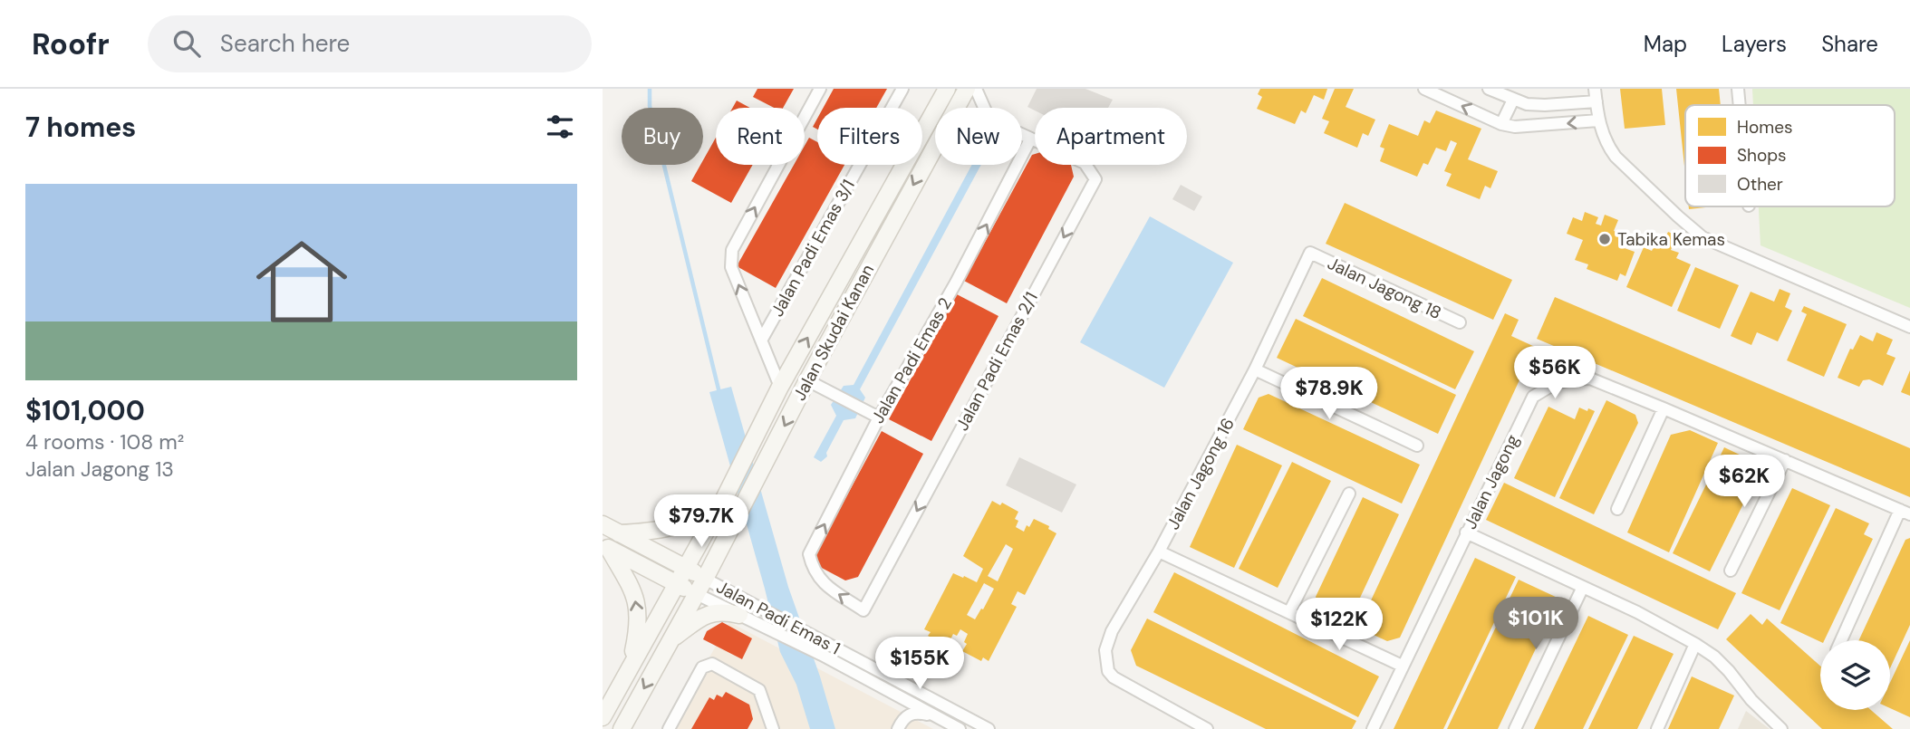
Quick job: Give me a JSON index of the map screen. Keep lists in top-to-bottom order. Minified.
{"streets":{"street":["Jalan Padi Emas 3/1","Jalan Jagong 18","Jalan Skudai Kanan","Jalan Padi Emas 2","Jalan Padi Emas 2/1","Jalan Jagong 16","Jalan Jagong","Jalan Padi Emas 1"]},"crossings":[["Jalan Jagong 18","Jalan Jagong 16"],["Jalan Skudai Kanan","Jalan Padi Emas 1"],["Jalan Padi Emas 2","Jalan Padi Emas 2/1"]],"one_way":["Jalan Padi Emas 2"],"places":["Tabika Kemas"],"legend":["Homes","Shops","Other"],"page":{"header":"Roofr","search":"Search here","nav":["Map","Layers","Share"],"heading":"7 homes","chip":["Buy","Rent","Filters","New","Apartment"],"list":[{"name":"$101,000","note":"4 rooms · 108 m² · Jalan Jagong 13"}],"price":["$56K","$78.9K","$62K","$79.7K","$101K","$122K","$155K"]}}
